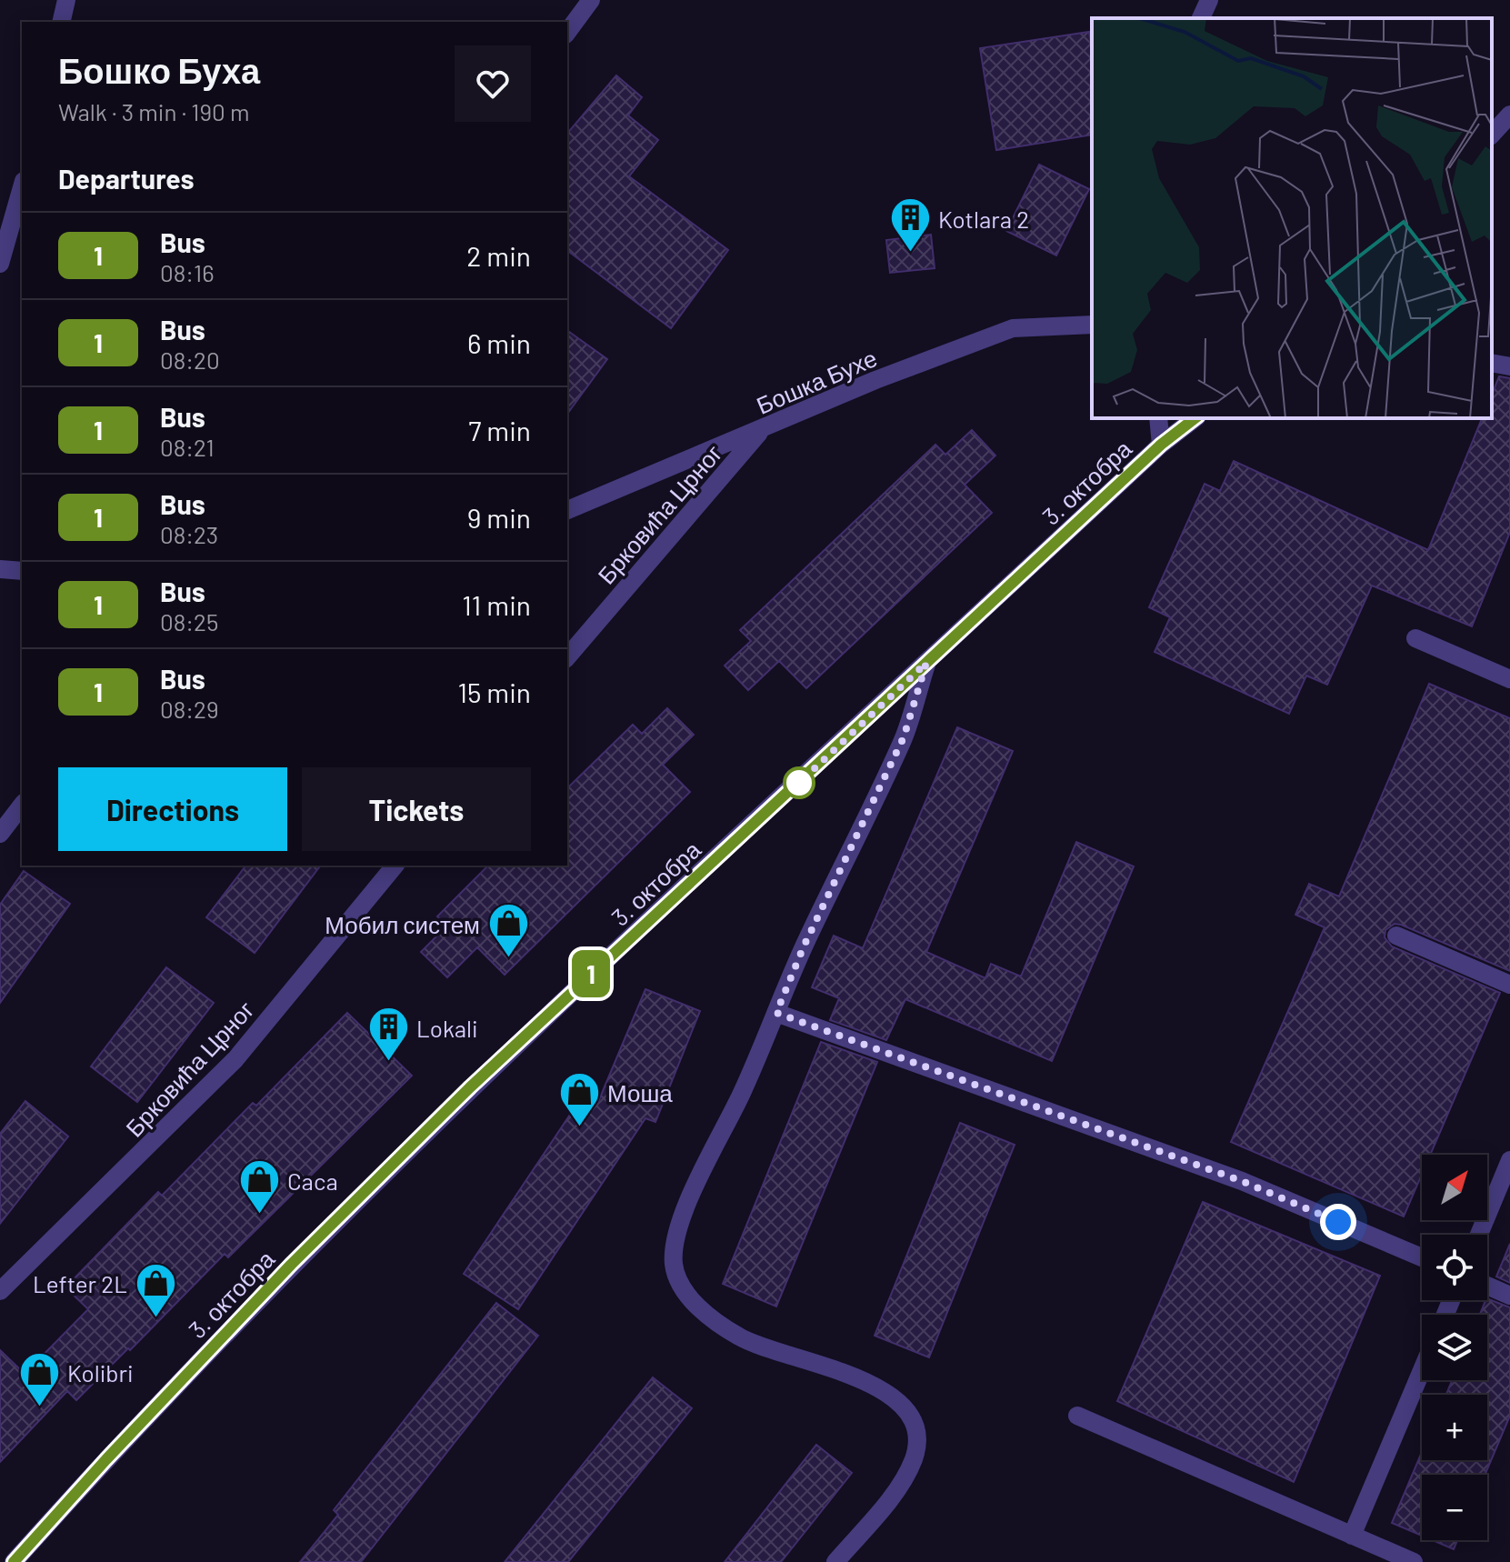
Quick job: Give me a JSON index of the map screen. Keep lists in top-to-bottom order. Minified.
{"streets":{"street":["Бошка Бухе","3. октобра","Брковића Црног"]},"crossings":[["Бошка Бухе","Брковића Црног"]],"places":{"building":["Kotlara 2","Lokali"],"shop":["Мобил систем","Моша","Caca","Lefter 2L","Kolibri"]},"lines":["bus line 1"],"north":"top right","page":{"on_map":"1","heading":[["Бошко Буха","Walk · 3 min · 190 m"],"Departures"],"list":[{"mark":"1","name":"Bus","note":"08:16","value":"2 min"},{"mark":"1","name":"Bus","note":"08:20","value":"6 min"},{"mark":"1","name":"Bus","note":"08:21","value":"7 min"},{"mark":"1","name":"Bus","note":"08:23","value":"9 min"},{"mark":"1","name":"Bus","note":"08:25","value":"11 min"},{"mark":"1","name":"Bus","note":"08:29","value":"15 min"}],"buttons":["Directions","Tickets"],"map_buttons":["+","−"]}}
